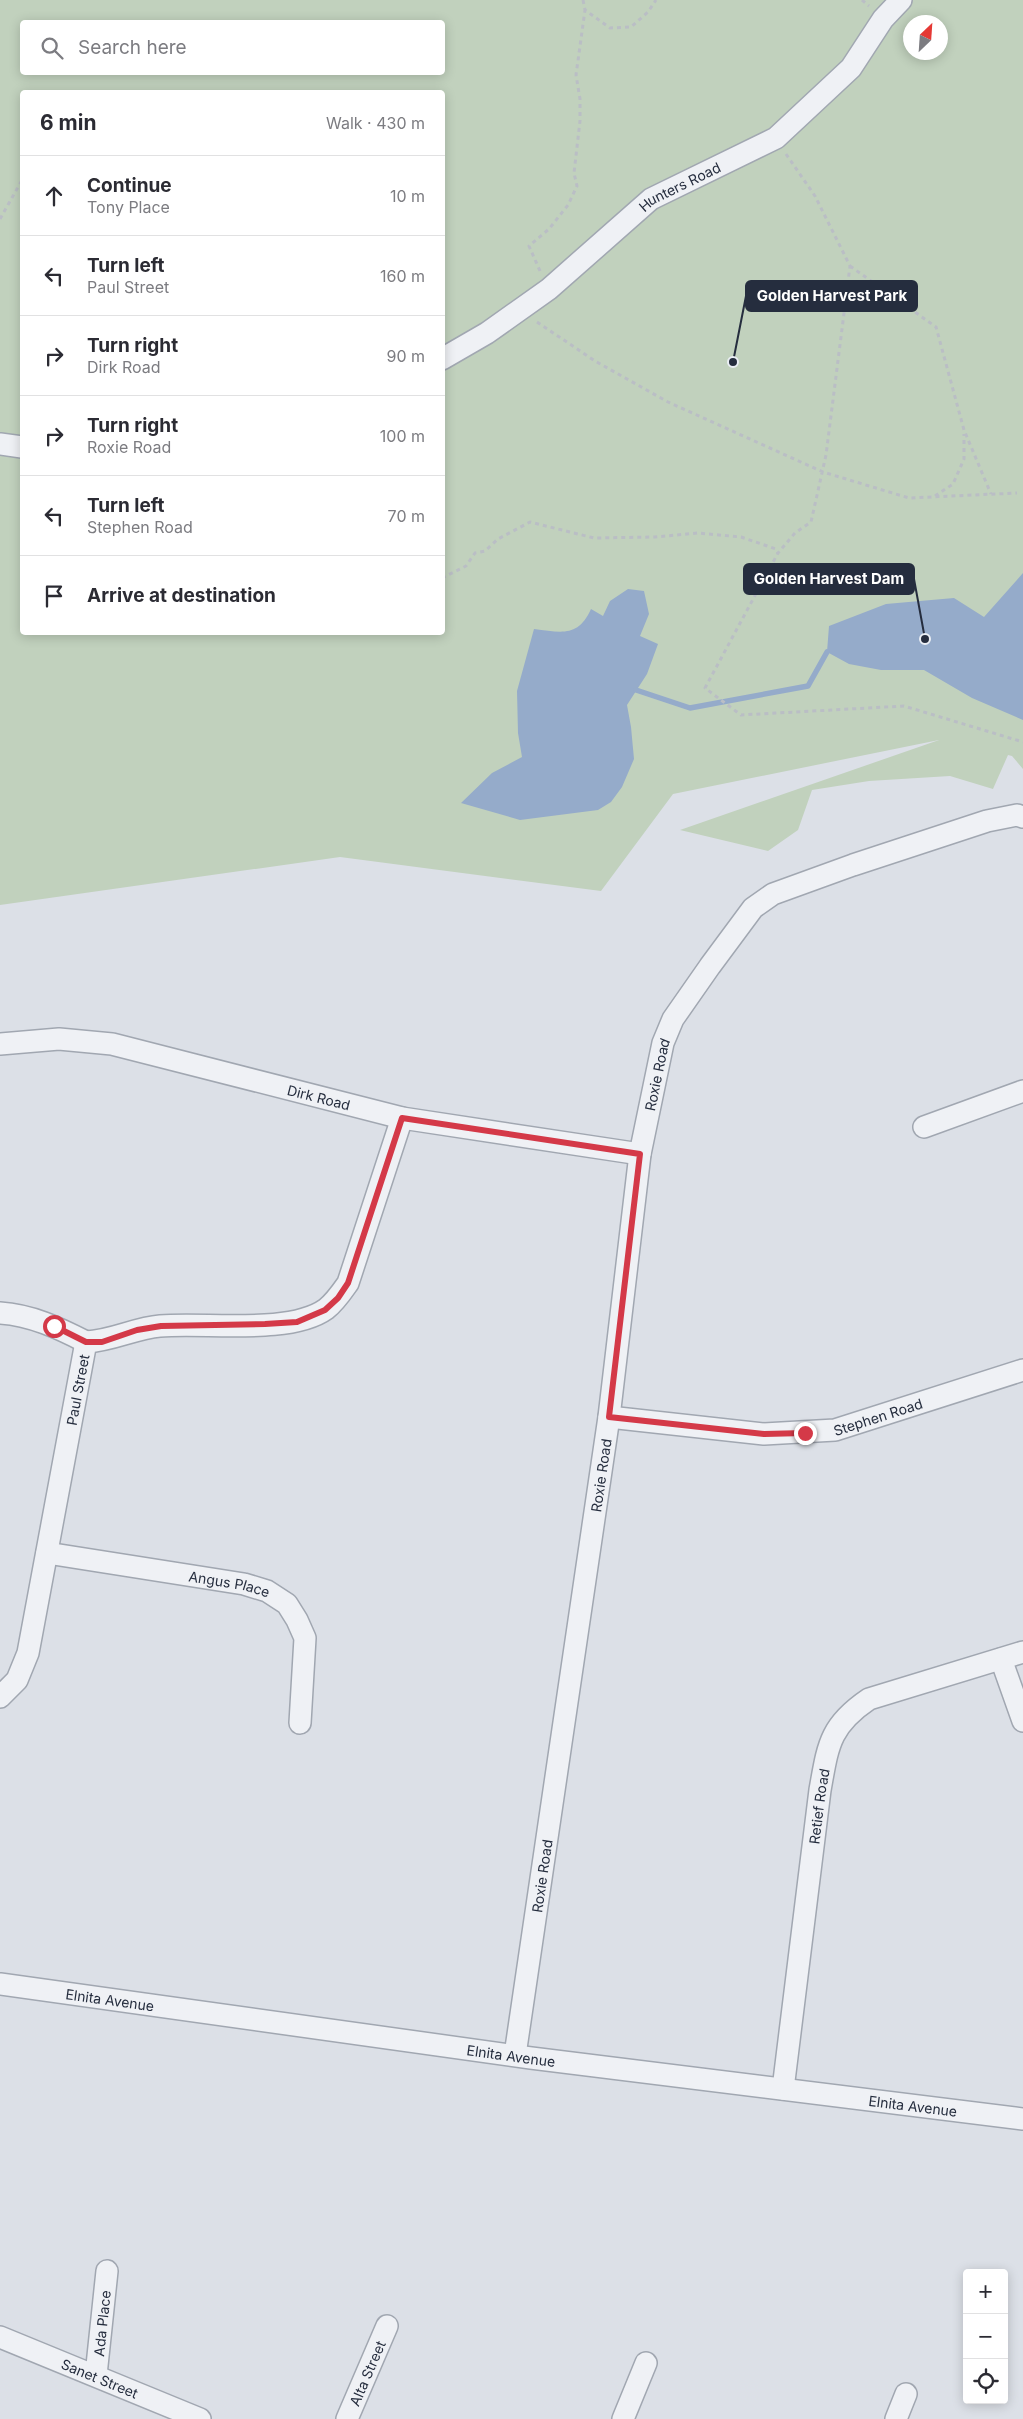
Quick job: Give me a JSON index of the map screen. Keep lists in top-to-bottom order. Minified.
{"streets":{"street":["Hunters Road","Roxie Road","Dirk Road","Paul Street","Stephen Road","Angus Place","Retief Road","Elnita Avenue","Ada Place","Alta Street","Sanet Street"]},"crossings":[["Roxie Road","Dirk Road"],["Roxie Road","Stephen Road"],["Roxie Road","Elnita Avenue"],["Dirk Road","Paul Street"],["Paul Street","Angus Place"],["Retief Road","Elnita Avenue"],["Ada Place","Sanet Street"]],"places":["Golden Harvest Park","Golden Harvest Dam"],"north":"top right","page":{"search":"Search here","heading":["6 min","Walk · 430 m"],"list":[["Continue","Tony Place","10 m"],["Turn left","Paul Street","160 m"],["Turn right","Dirk Road","90 m"],["Turn right","Roxie Road","100 m"],["Turn left","Stephen Road","70 m"],"Arrive at destination"],"map_buttons":["+","−"]}}
